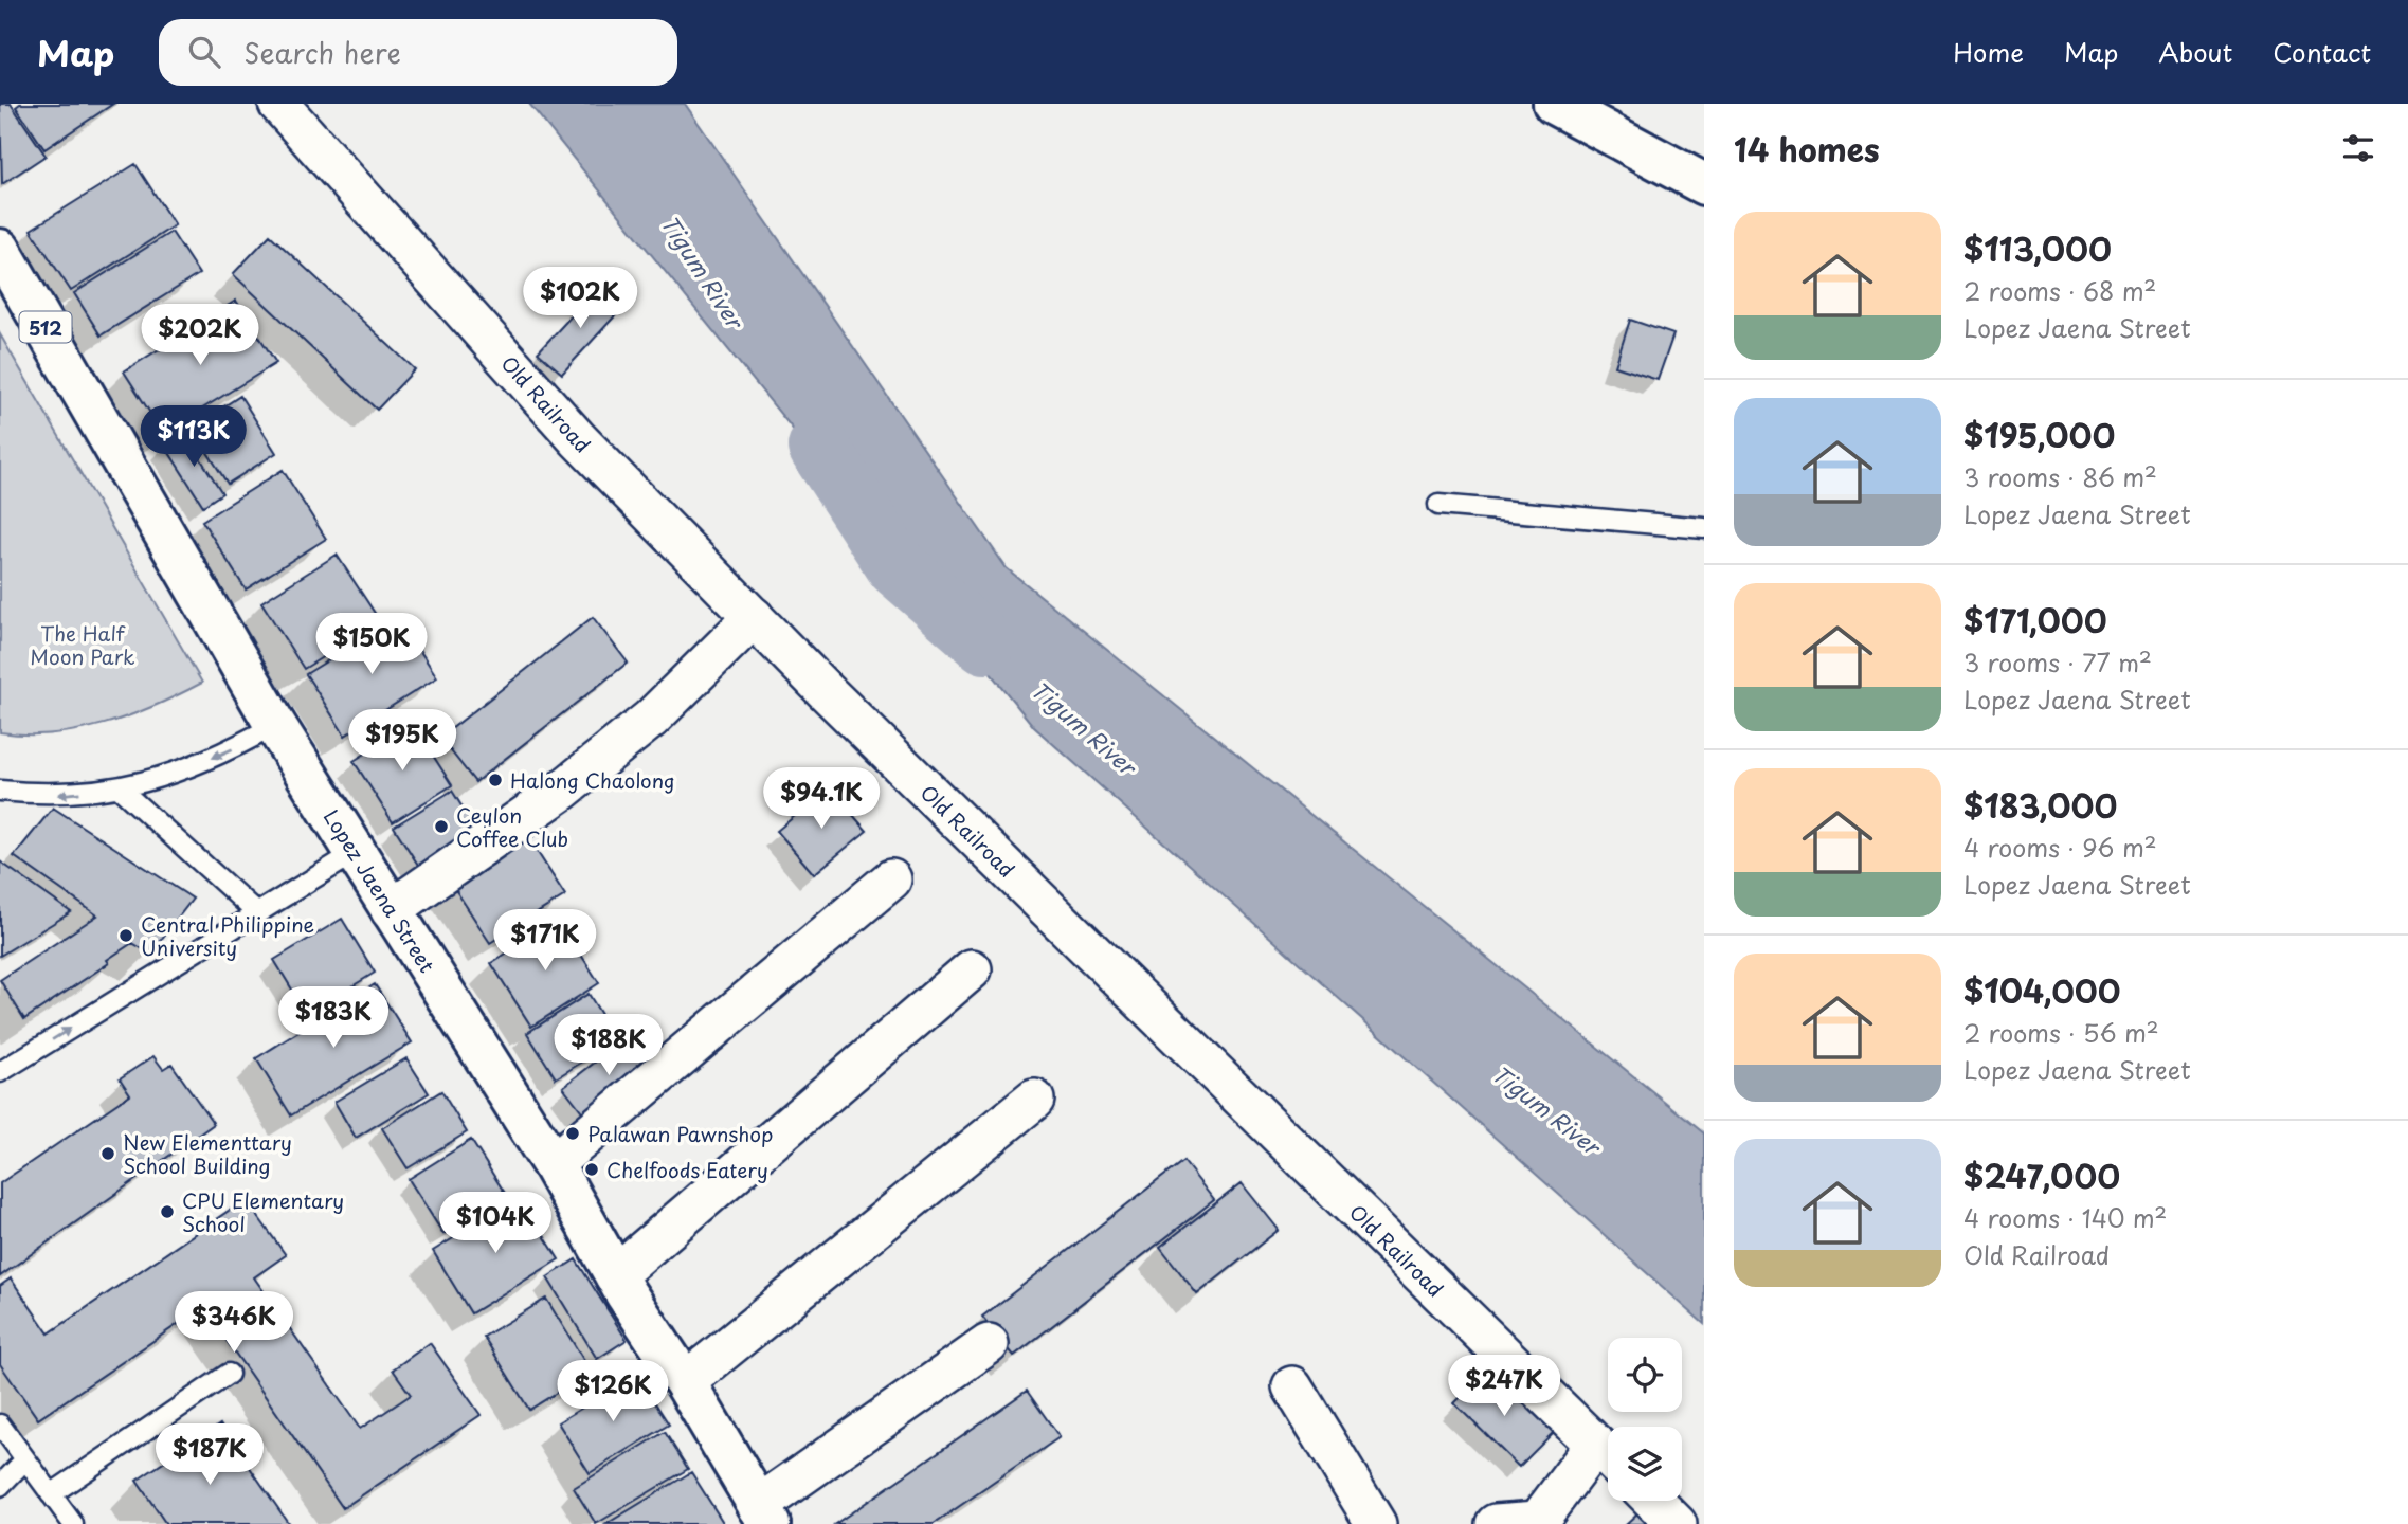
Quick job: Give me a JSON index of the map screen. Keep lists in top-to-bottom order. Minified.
{"streets":{"main road":["512","Lopez Jaena Street"],"street":["Old Railroad"]},"water":["Tigum River"],"parks":["The Half Moon Park"],"places":["Halong Chaolong","Ceylon Coffee Club","Central Philippine University","Palawan Pawnshop","New Elementtary School Building","Chelfoods Eatery","CPU Elementary School"],"page":{"header":"Map","search":"Search here","nav":["Home","Map","About","Contact"],"heading":"14 homes","list":[{"name":"$113,000","note":"2 rooms · 68 m² · Lopez Jaena Street"},{"name":"$195,000","note":"3 rooms · 86 m² · Lopez Jaena Street"},{"name":"$171,000","note":"3 rooms · 77 m² · Lopez Jaena Street"},{"name":"$183,000","note":"4 rooms · 96 m² · Lopez Jaena Street"},{"name":"$104,000","note":"2 rooms · 56 m² · Lopez Jaena Street"},{"name":"$247,000","note":"4 rooms · 140 m² · Old Railroad"}],"price":["$102K","$202K","$113K","$150K","$195K","$94.1K","$171K","$183K","$188K","$104K","$346K","$247K","$126K","$187K"]}}
